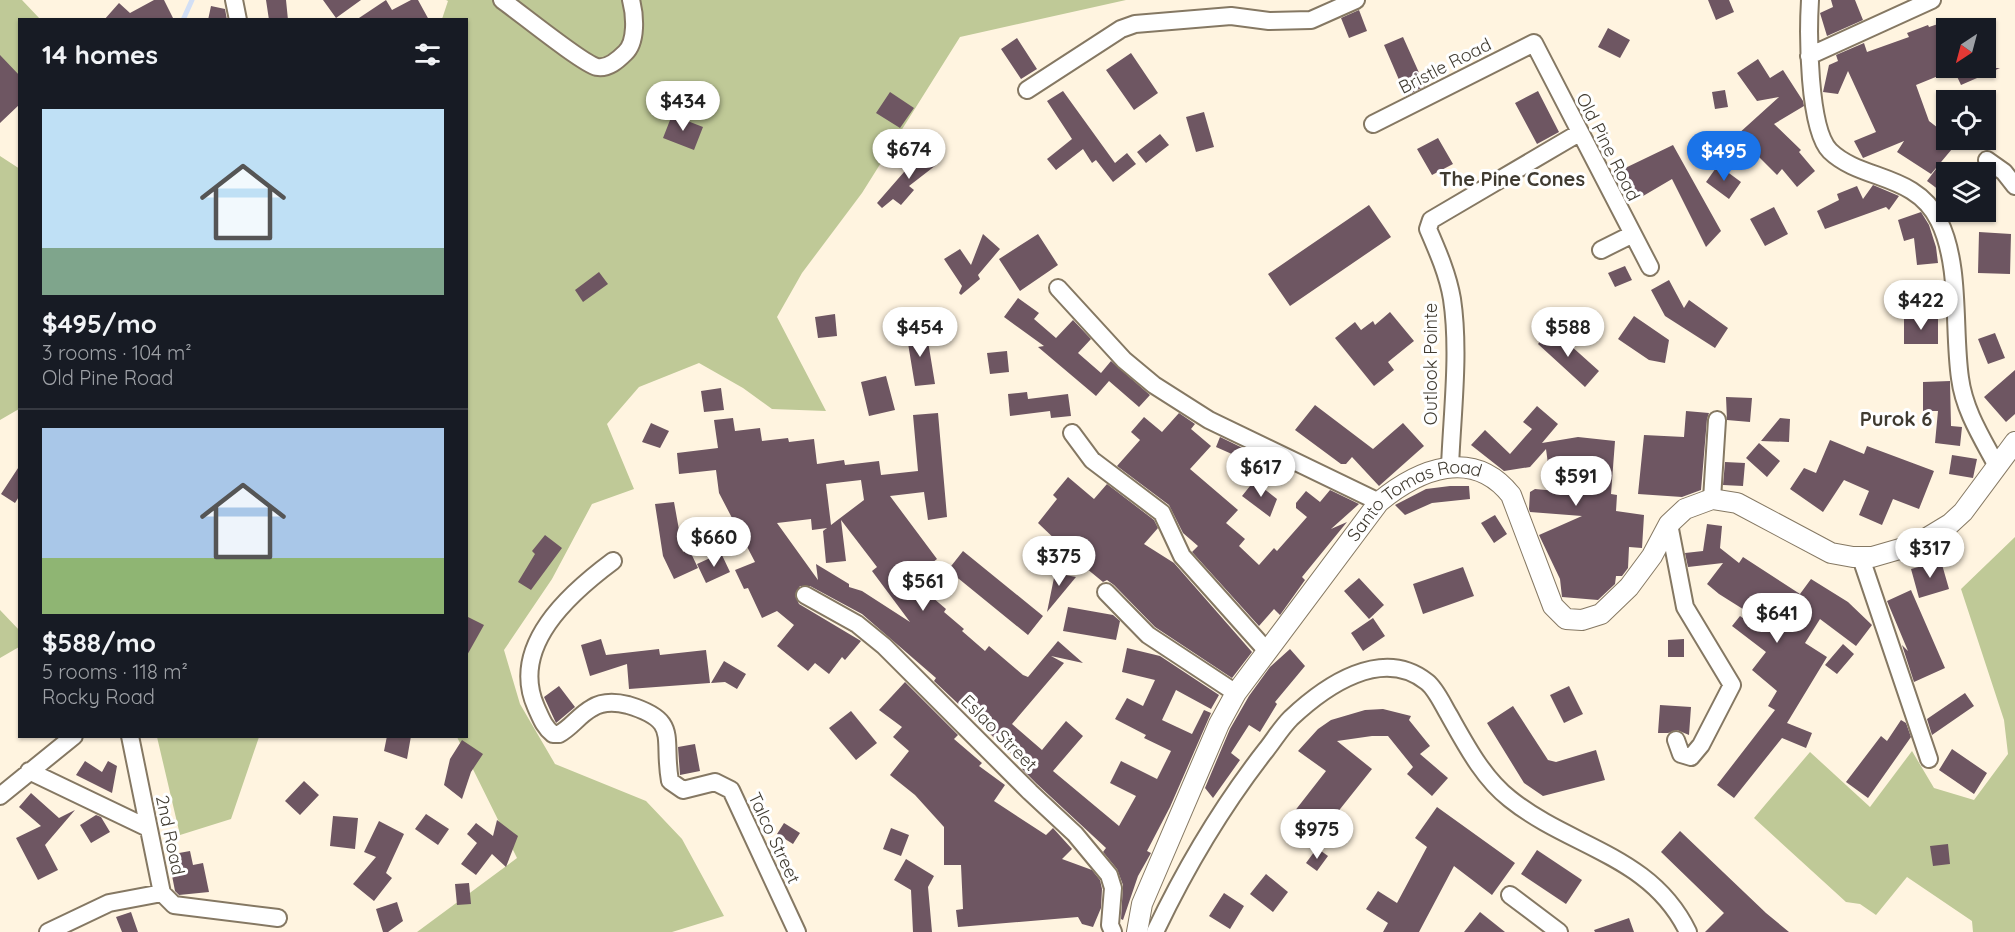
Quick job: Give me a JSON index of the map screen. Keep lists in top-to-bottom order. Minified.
{"streets":{"street":["Bristle Road","Old Pine Road","Outlook Pointe","Santo Tomas Road","Eslao Street","2nd Road","Talco Street"]},"crossings":[["Bristle Road","Old Pine Road"],["Old Pine Road","Outlook Pointe"],["Outlook Pointe","Santo Tomas Road"]],"districts":["The Pine Cones","Purok 6"],"north":"bottom left","page":{"heading":"14 homes","price":["$434","$674","$495","$422","$454","$588","$617","$591","$660","$317","$375","$561","$641","$975"],"list":[{"name":"$495/mo","note":"3 rooms · 104 m² · Old Pine Road"},{"name":"$588/mo","note":"5 rooms · 118 m² · Rocky Road"}]}}
